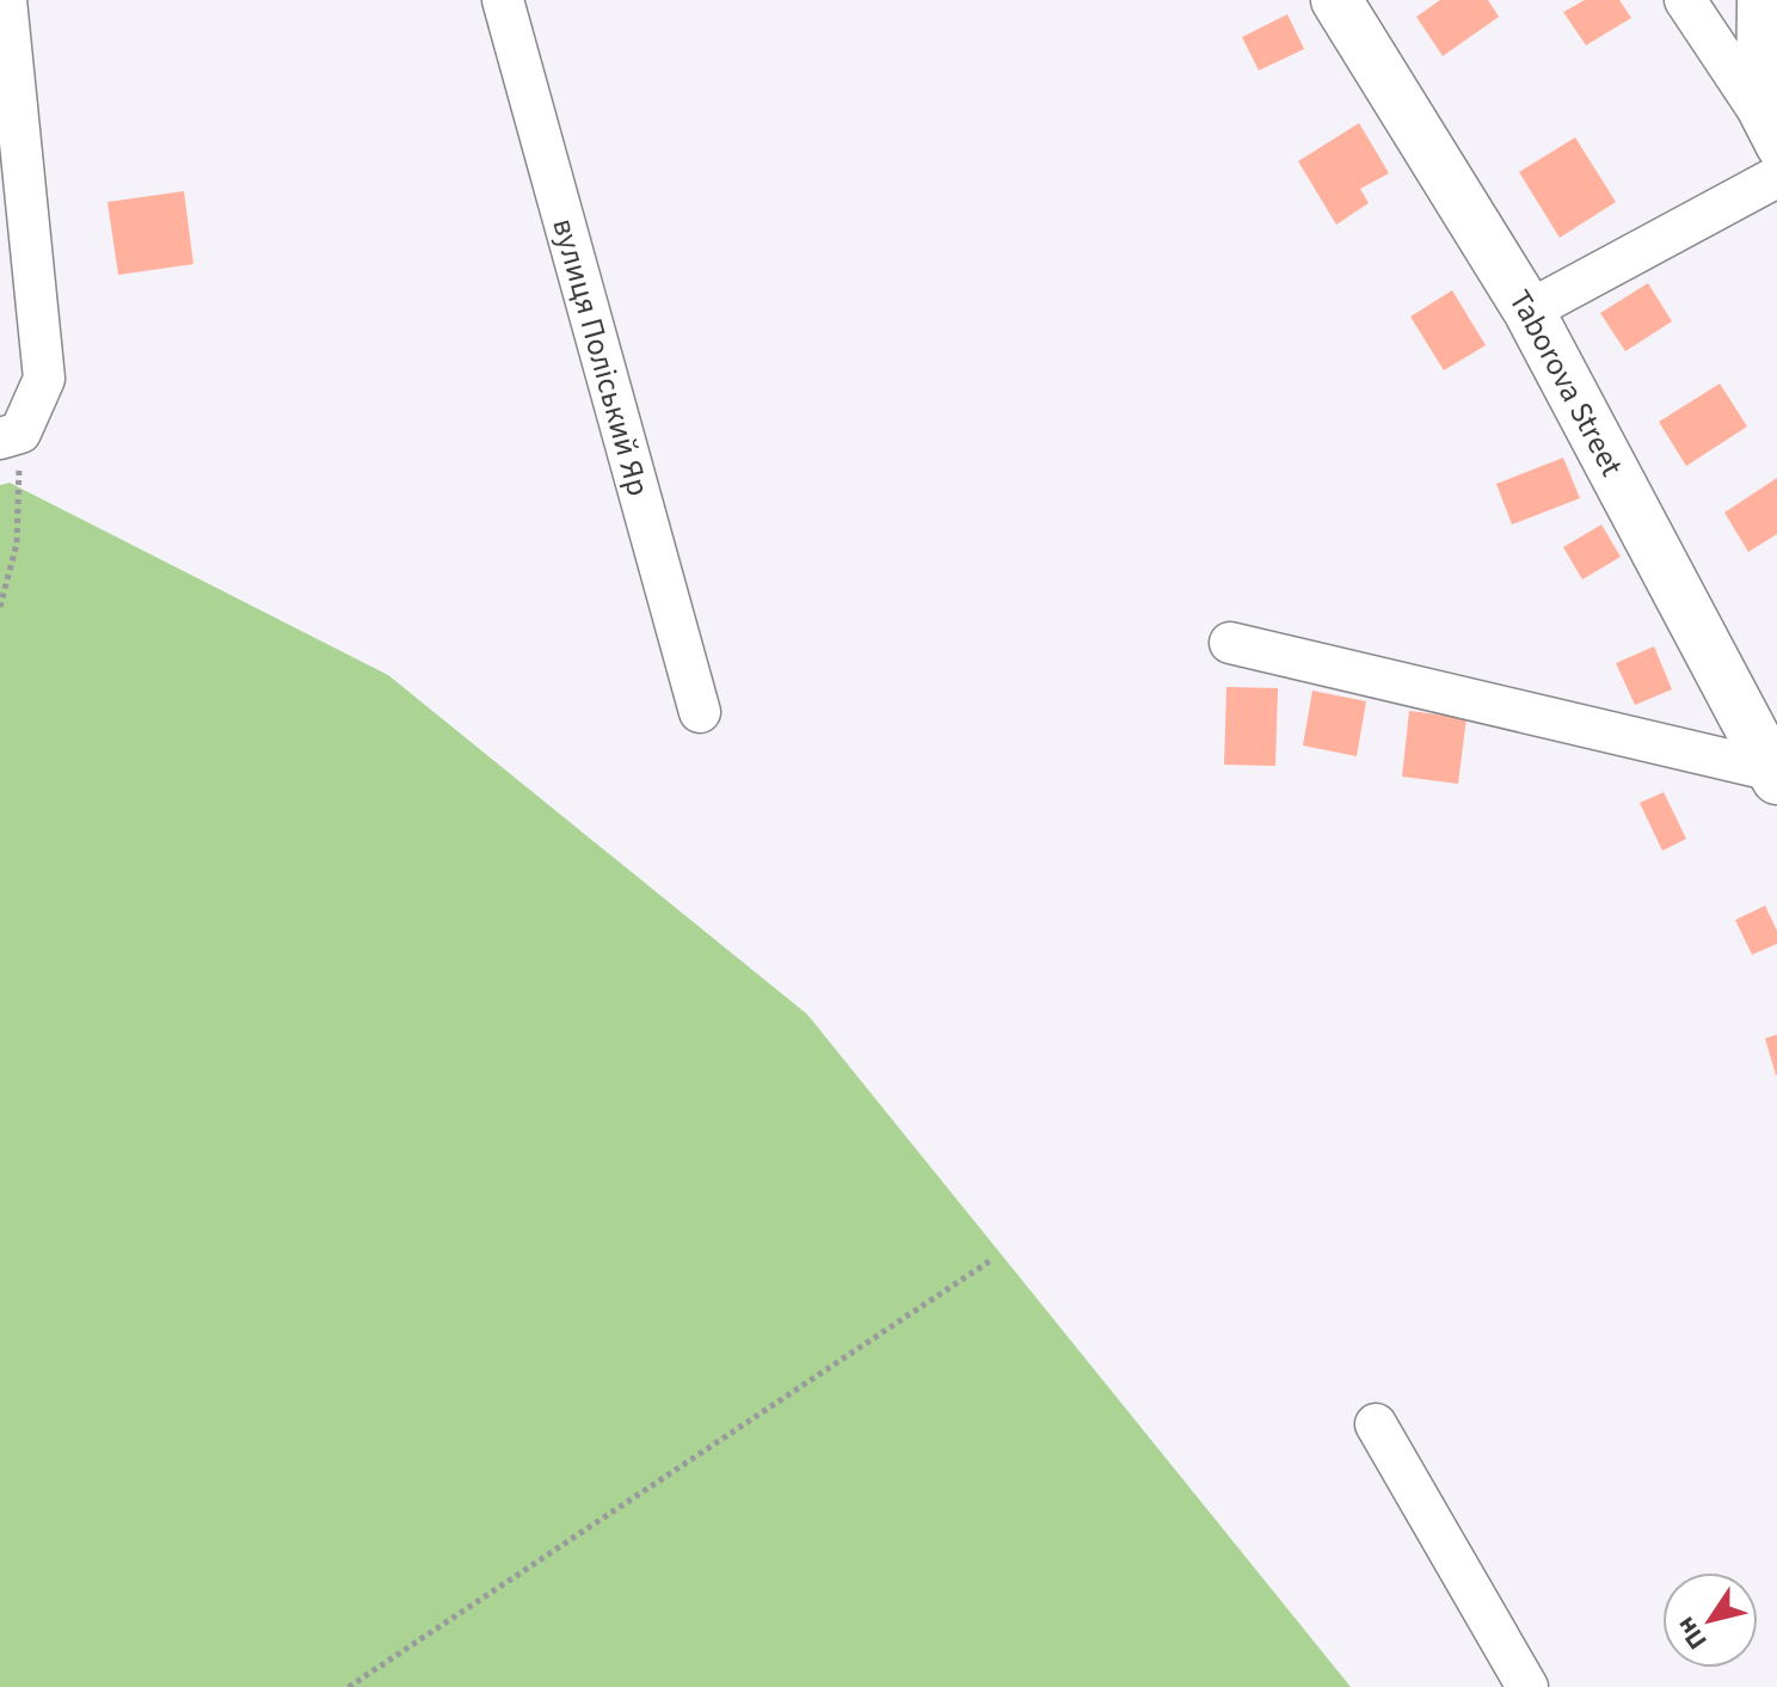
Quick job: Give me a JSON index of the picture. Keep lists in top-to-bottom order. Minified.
{"streets":{"street":["вулиця Поліський Яр","Taborova Street"]},"north":"bottom left"}
